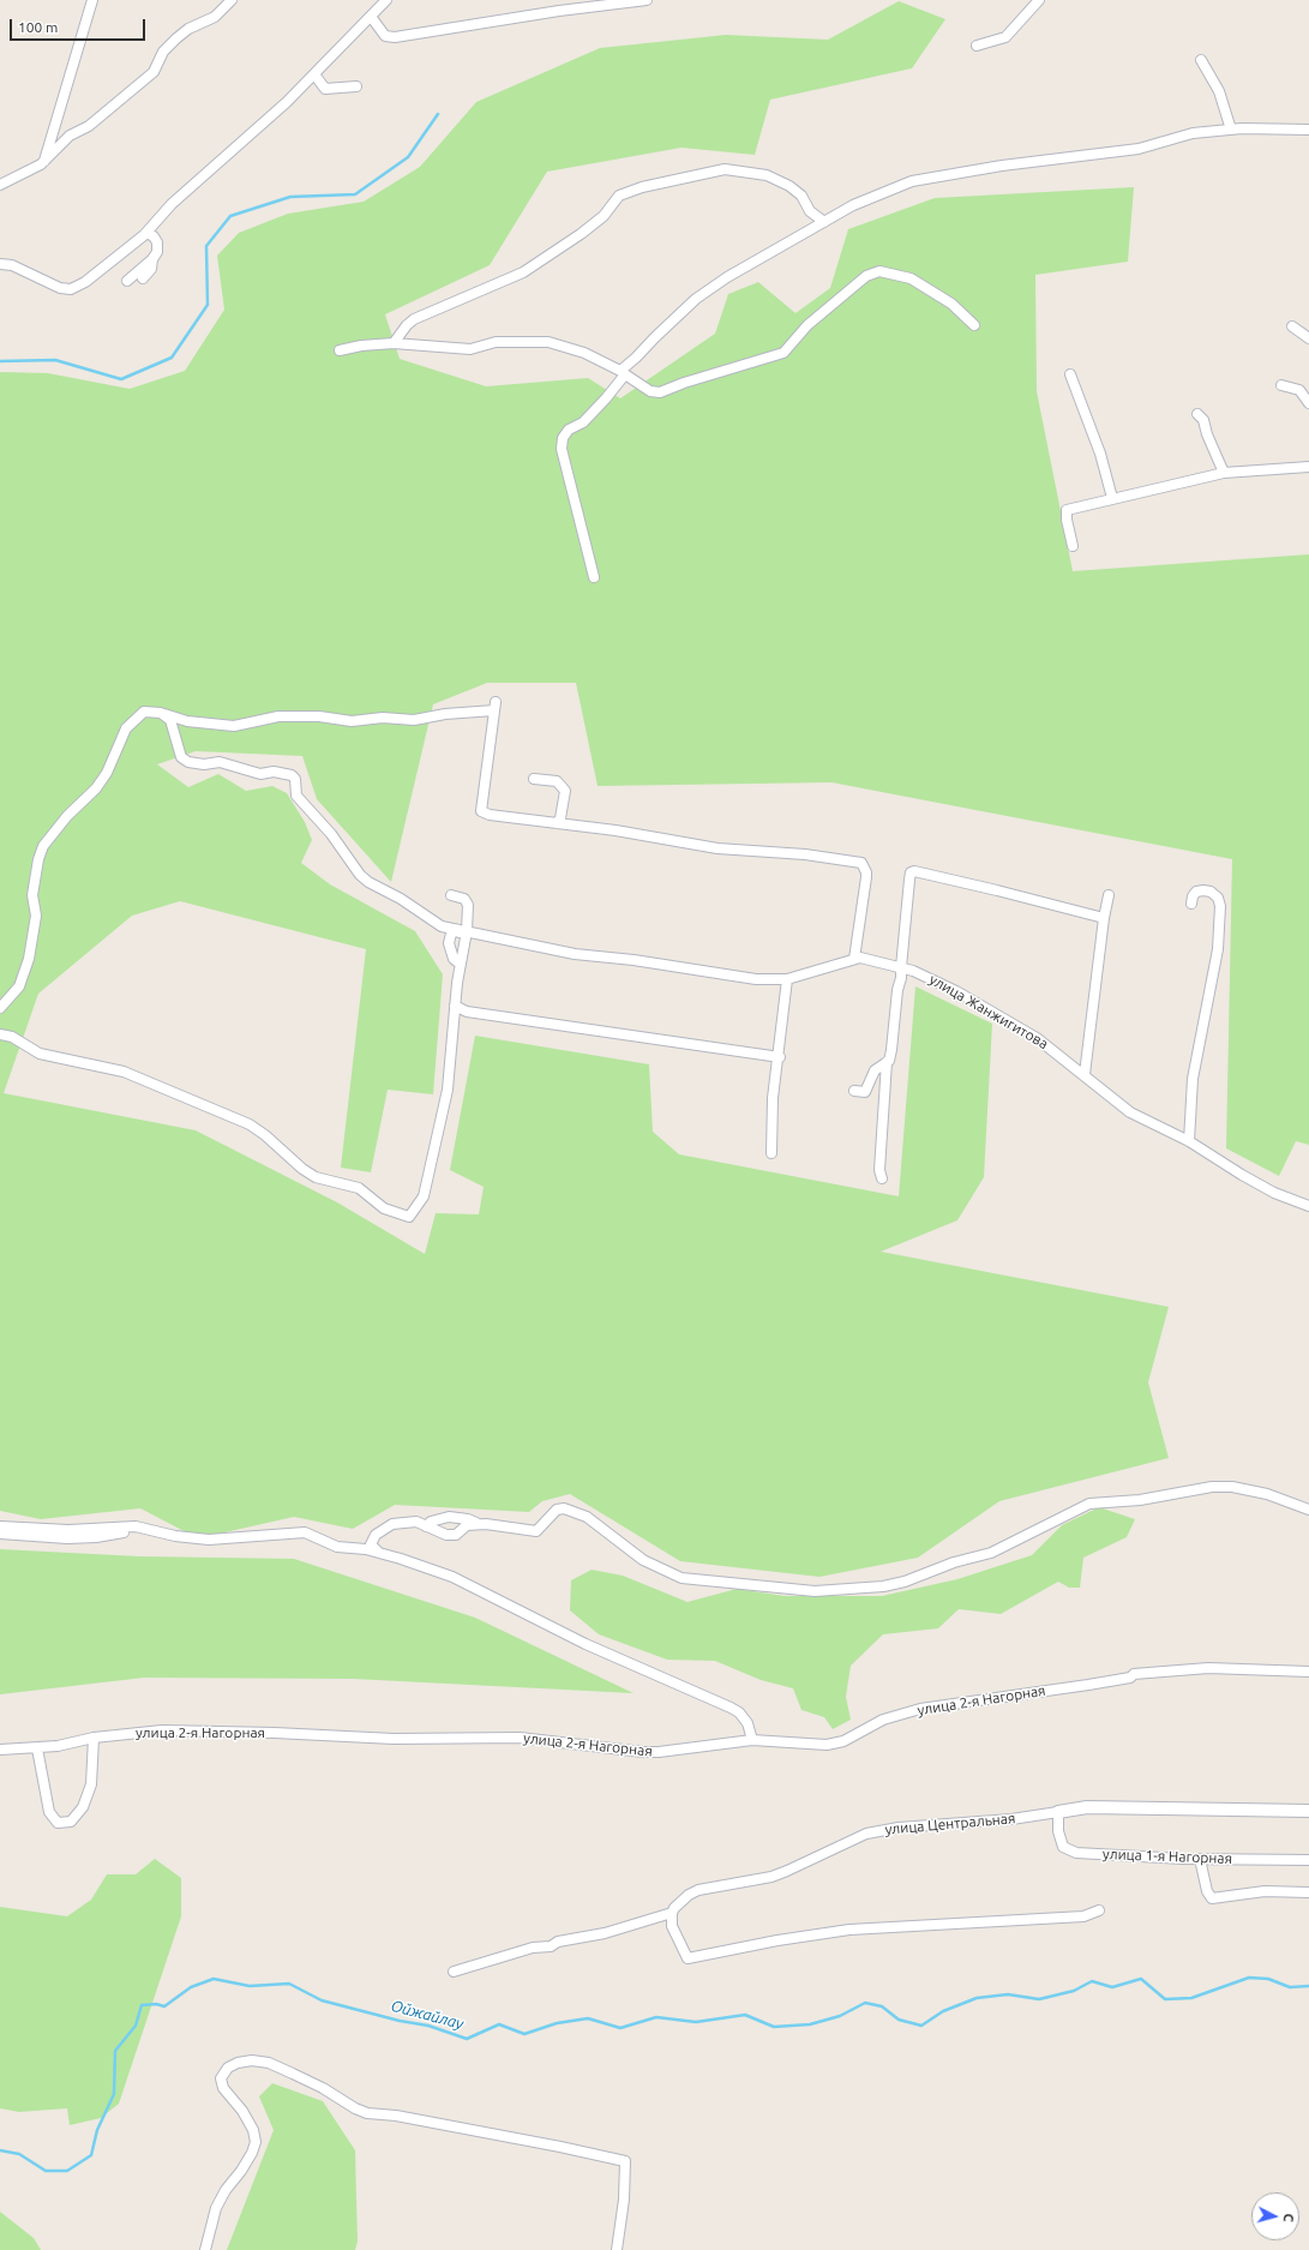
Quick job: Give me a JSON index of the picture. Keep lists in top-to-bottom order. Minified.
{"streets":{"street":["улица Жанжигитова","улица 2-я Нагорная","улица Центральная","улица 1-я Нагорная"]},"crossings":[["улица Центральная","улица 1-я Нагорная"]],"water":["Ойжайлау"],"scale_bar":"100 m","north":"right"}
